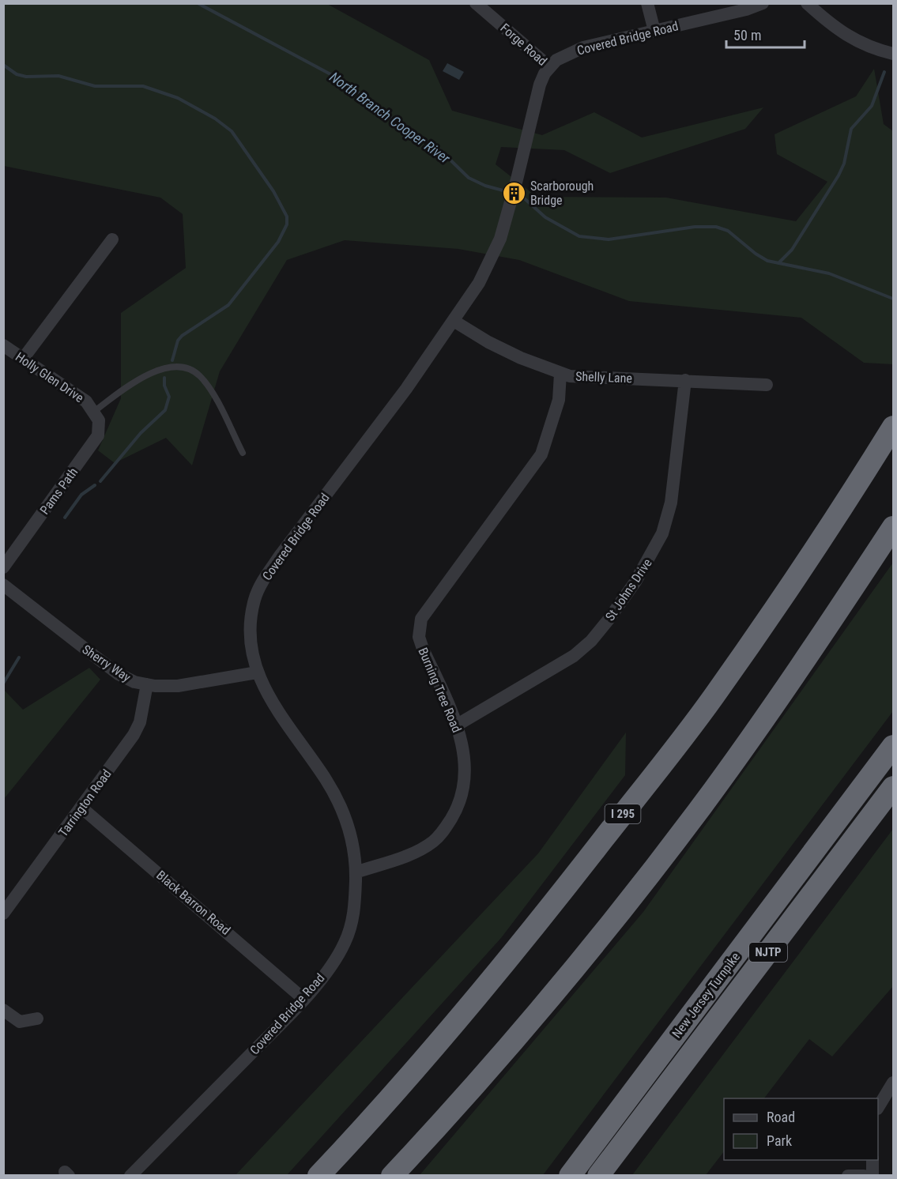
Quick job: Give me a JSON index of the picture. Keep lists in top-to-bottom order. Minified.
{"streets":{"highway":["I 295","NJTP","New Jersey Turnpike"],"street":["Covered Bridge Road","Forge Road","Holly Glen Drive","Shelly Lane","Pams Path","St Johns Drive","Sherry Way","Burning Tree Road","Tarrington Road","Black Barron Road"]},"crossings":[["Covered Bridge Road","Forge Road"],["Covered Bridge Road","Shelly Lane"],["Covered Bridge Road","Sherry Way"],["Covered Bridge Road","Burning Tree Road"],["Covered Bridge Road","Black Barron Road"],["Holly Glen Drive","Pams Path"],["Shelly Lane","St Johns Drive"],["Shelly Lane","Burning Tree Road"],["St Johns Drive","Burning Tree Road"],["Sherry Way","Tarrington Road"],["Tarrington Road","Black Barron Road"]],"water":["North Branch Cooper River"],"places":{"building":["Scarborough Bridge"]},"legend":["Road","Park"],"scale_bar":"50 m"}
